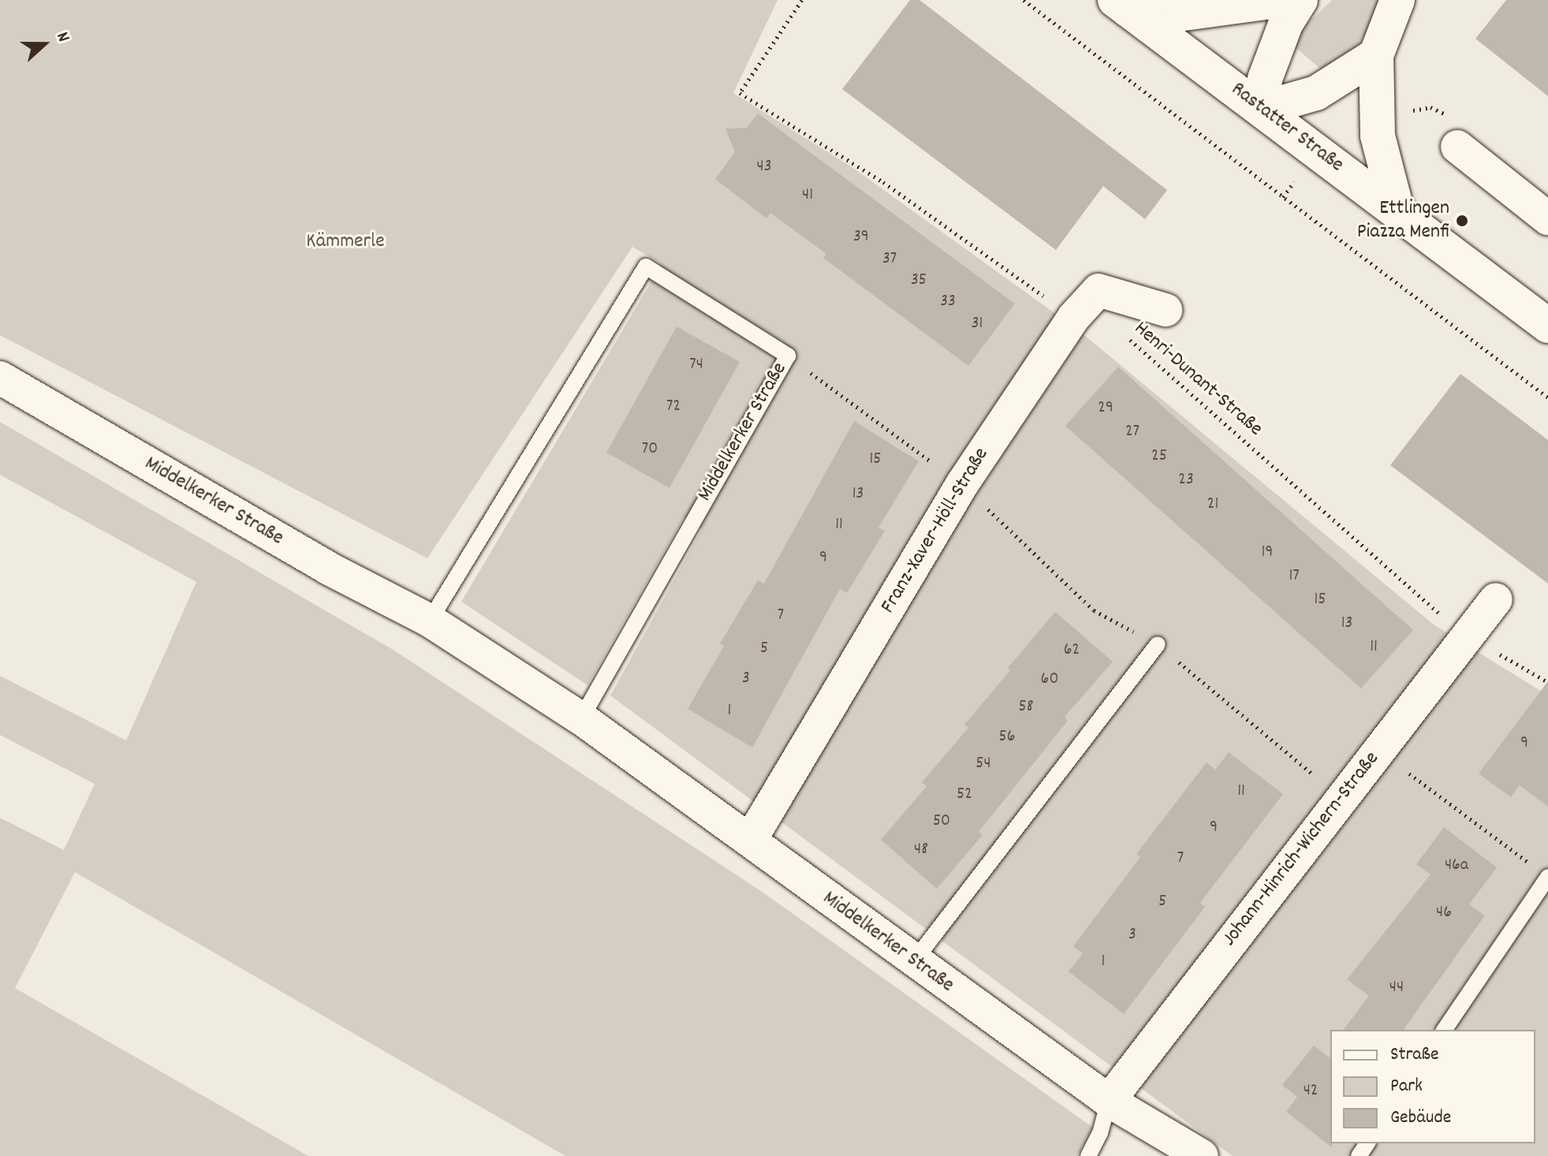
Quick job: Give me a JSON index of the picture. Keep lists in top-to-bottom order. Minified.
{"streets":{"street":["Rastatter Straße","Middelkerker Straße","Franz-Xaver-Höll-Straße","Johann-Hinrich-Wichern-Straße"],"path":["Henri-Dunant-Straße"]},"crossings":[["Henri-Dunant-Straße","Franz-Xaver-Höll-Straße"],["Henri-Dunant-Straße","Johann-Hinrich-Wichern-Straße"],["Middelkerker Straße","Franz-Xaver-Höll-Straße"],["Middelkerker Straße","Johann-Hinrich-Wichern-Straße"]],"parks":["Kämmerle"],"places":["Ettlingen Piazza Menfi"],"house_numbers":["43","41","39","37","35","33","31","74","72","29","27","70","25","15","23","13","21","11","19","9","17","15","7","13","11","5","62","3","60","58","1","56","9","54","11","52","50","9","48","7","46a","5","46","3","1","44","42"],"legend":["Straße","Park","Gebäude"],"north":"right"}
